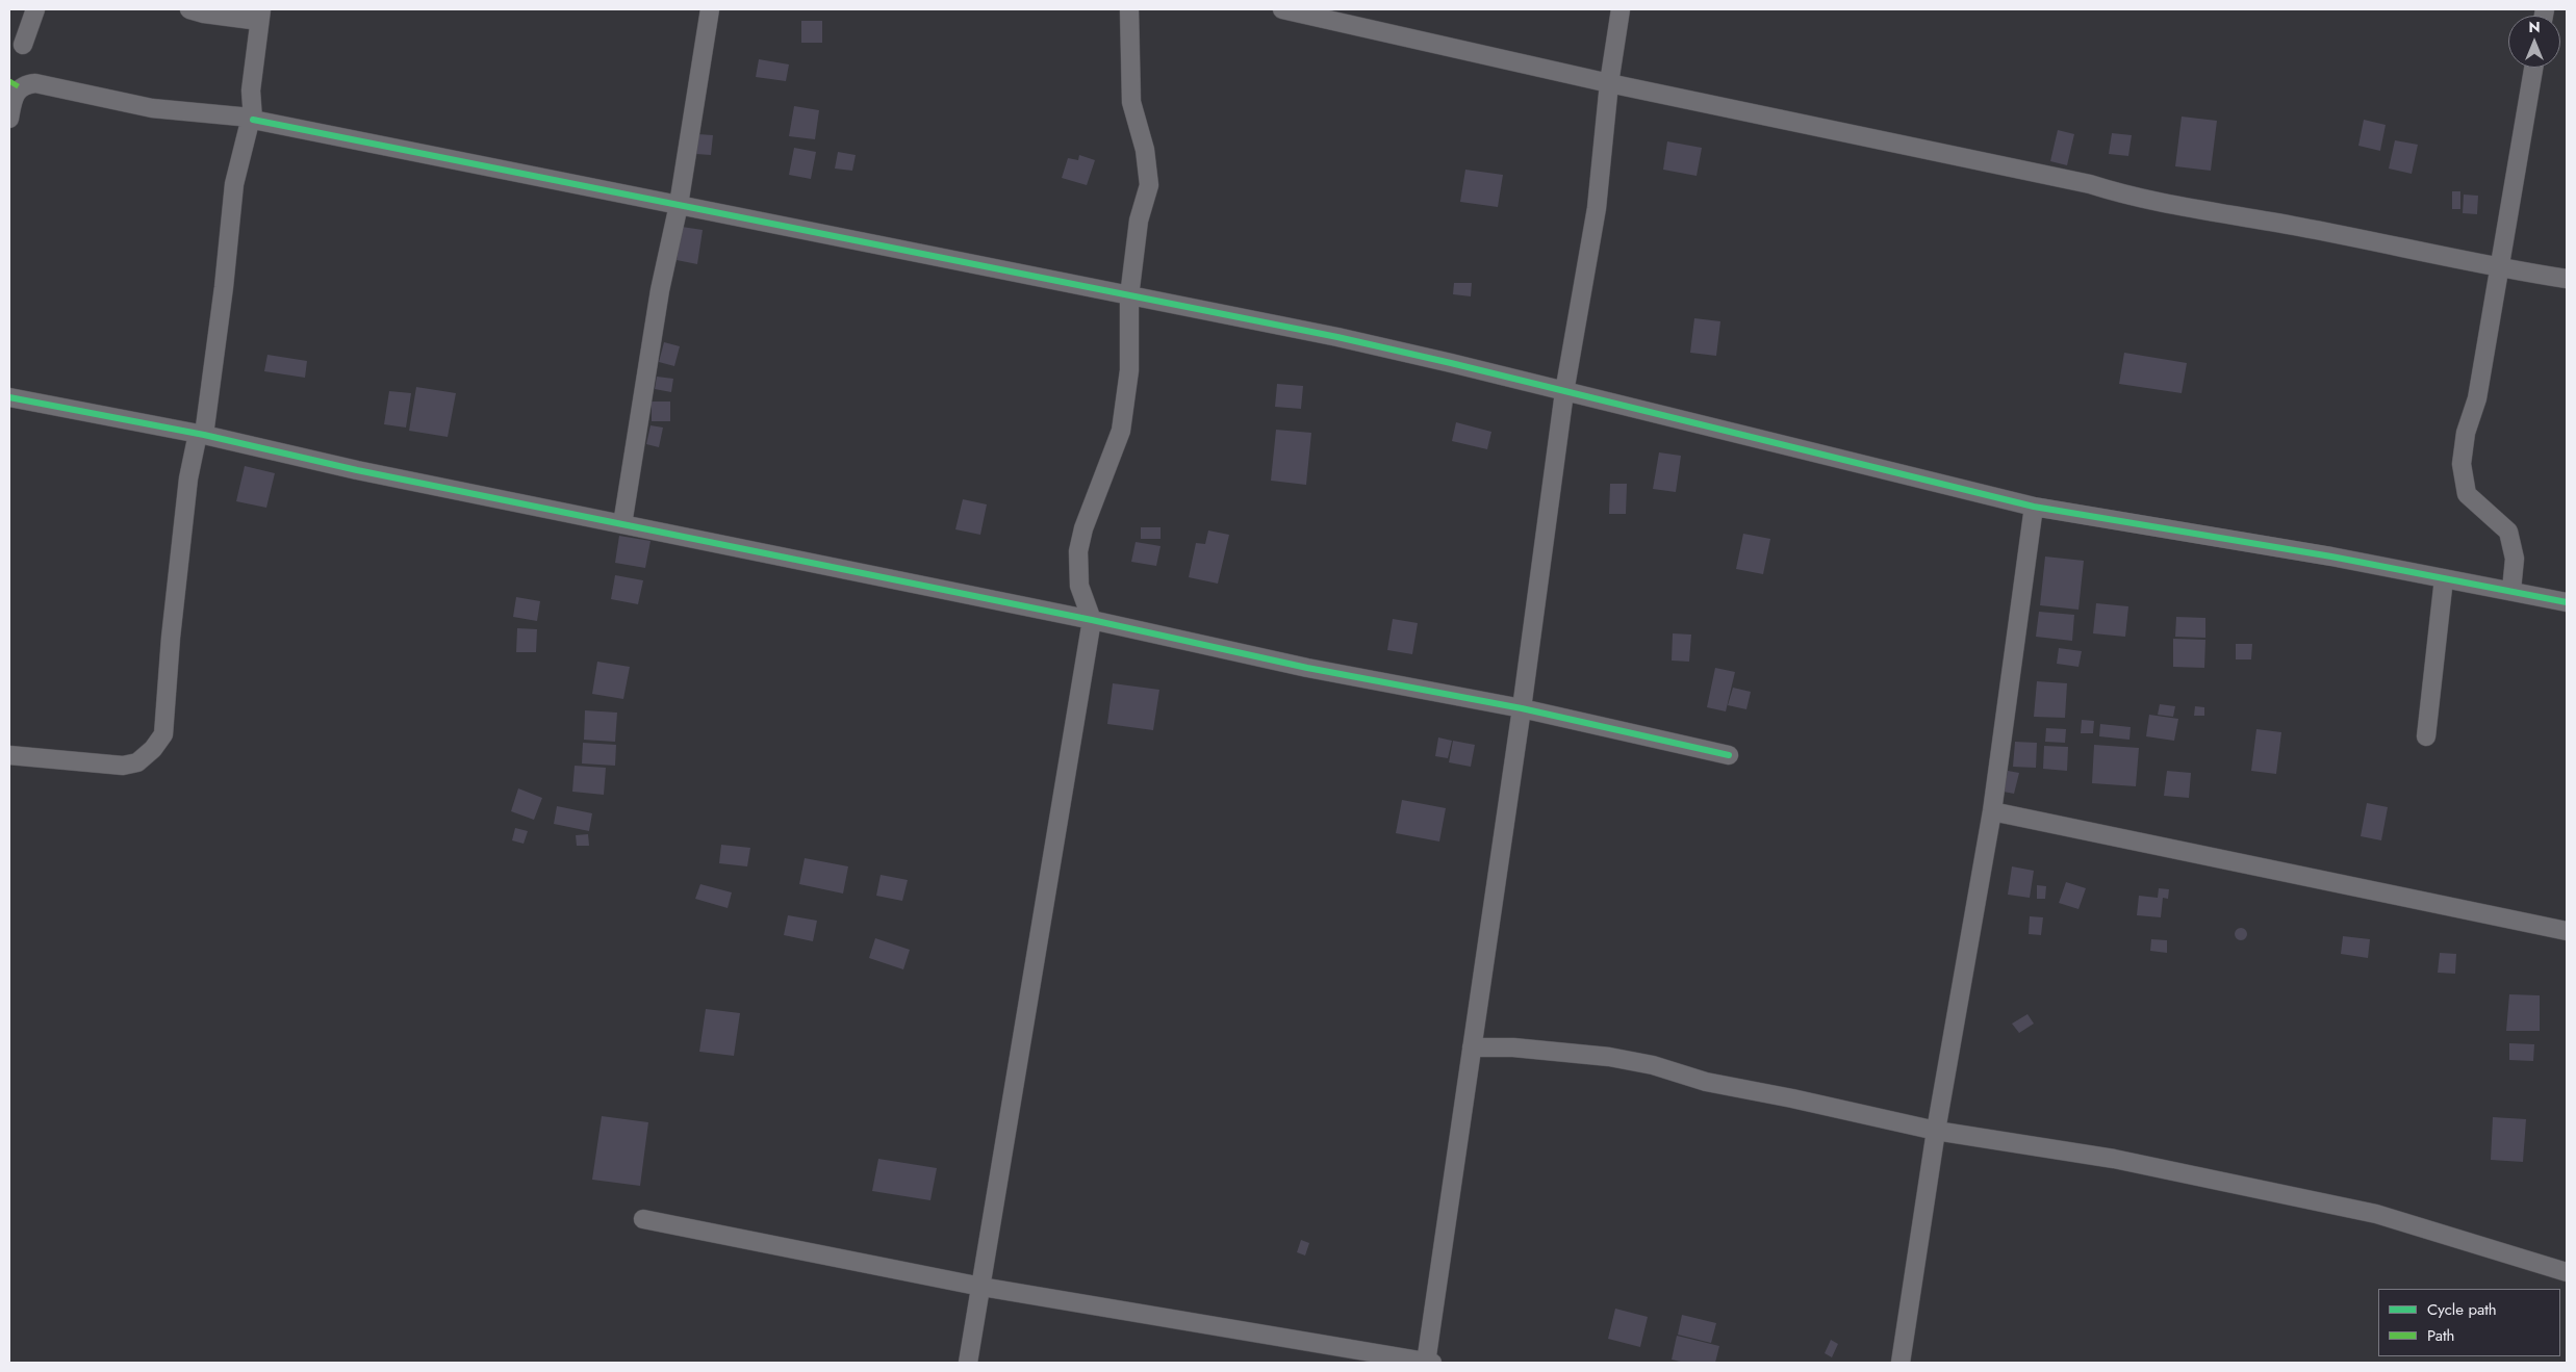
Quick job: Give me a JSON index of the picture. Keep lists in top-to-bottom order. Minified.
{"legend":["Cycle path","Path"],"north":"top"}
